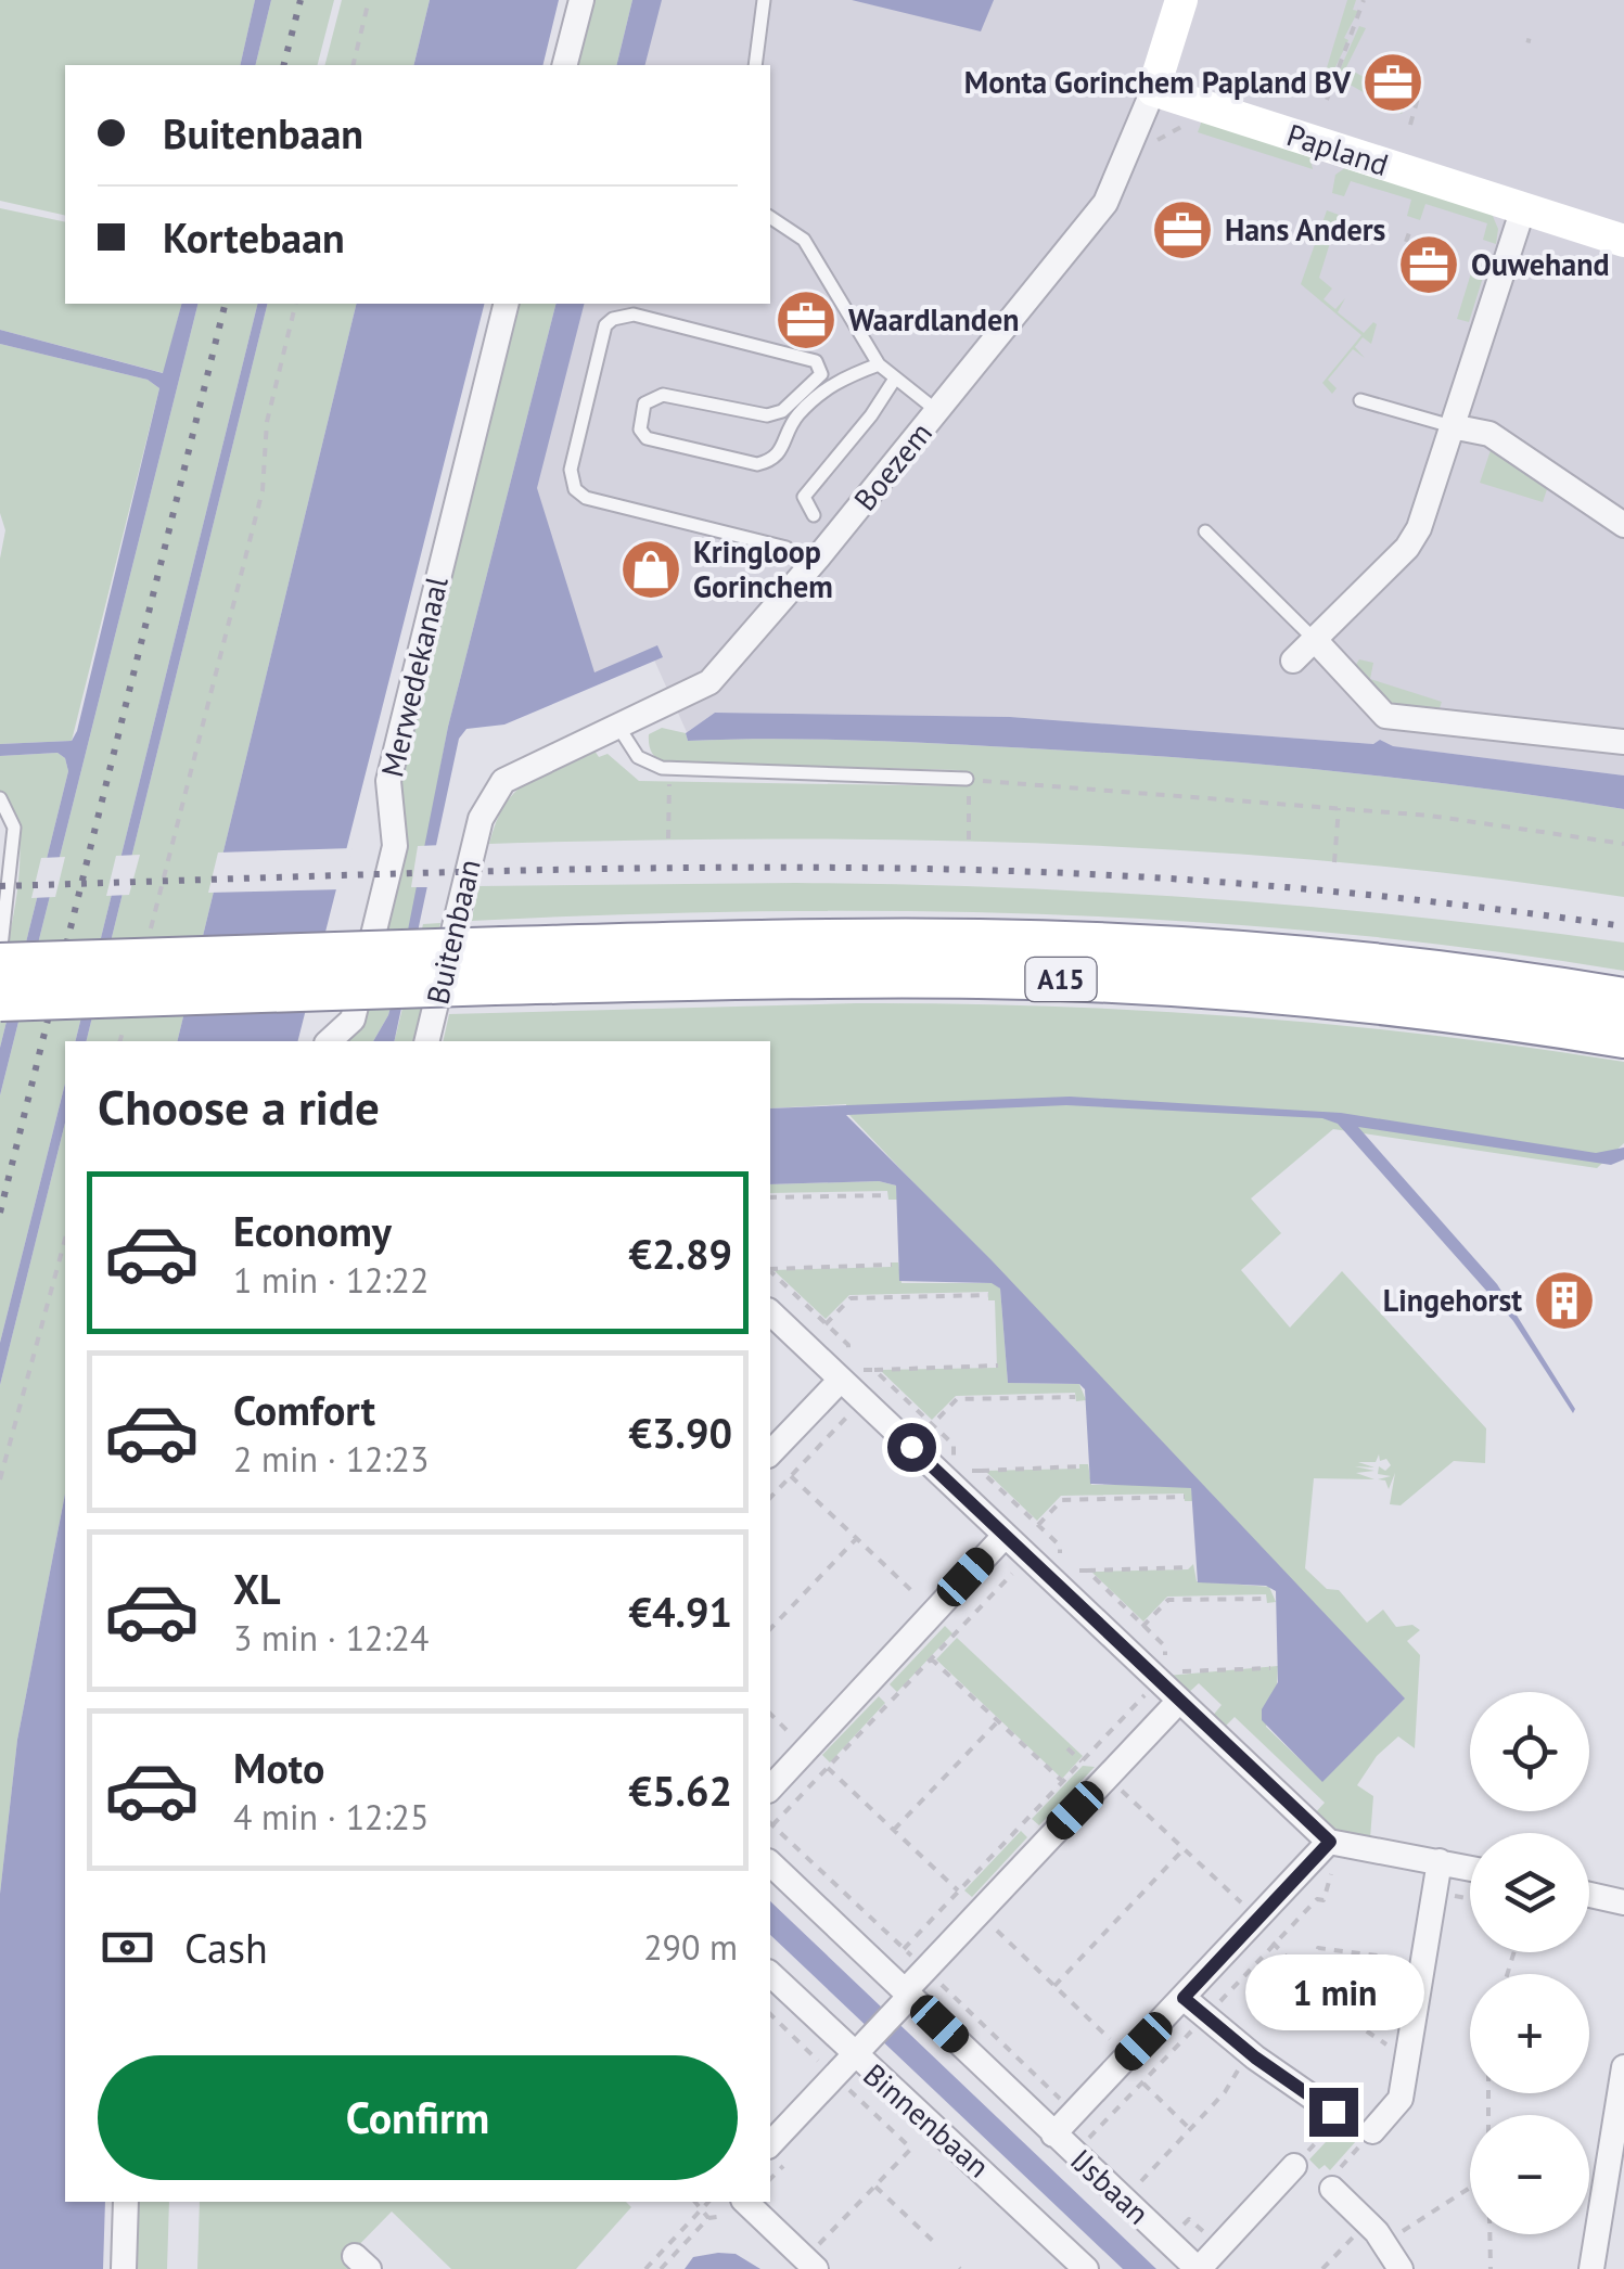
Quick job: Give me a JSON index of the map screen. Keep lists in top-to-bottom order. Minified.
{"streets":{"highway":["A15"],"street":["Papland","Boezem","Merwedekanaal","Buitenbaan","Binnenbaan","IJsbaan"]},"crossings":[["Papland","Boezem"],["Boezem","Buitenbaan"]],"places":{"office":["Monta Gorinchem Papland BV","Hans Anders","Ouwehand","Waardlanden"],"shop":["Kringloop Gorinchem"],"building":["Lingehorst"]},"page":{"banner":["Buitenbaan","Kortebaan"],"heading":"Choose a ride","list":[{"name":"Economy","note":"1 min · 12:22","value":"€2.89"},{"name":"Comfort","note":"2 min · 12:23","value":"€3.90"},{"name":"XL","note":"3 min · 12:24","value":"€4.91"},{"name":"Moto","note":"4 min · 12:25","value":"€5.62"}],"map_buttons":["+","−"],"pay":["Cash","290 m"],"bubble":"1 min","buttons":"Confirm"}}
